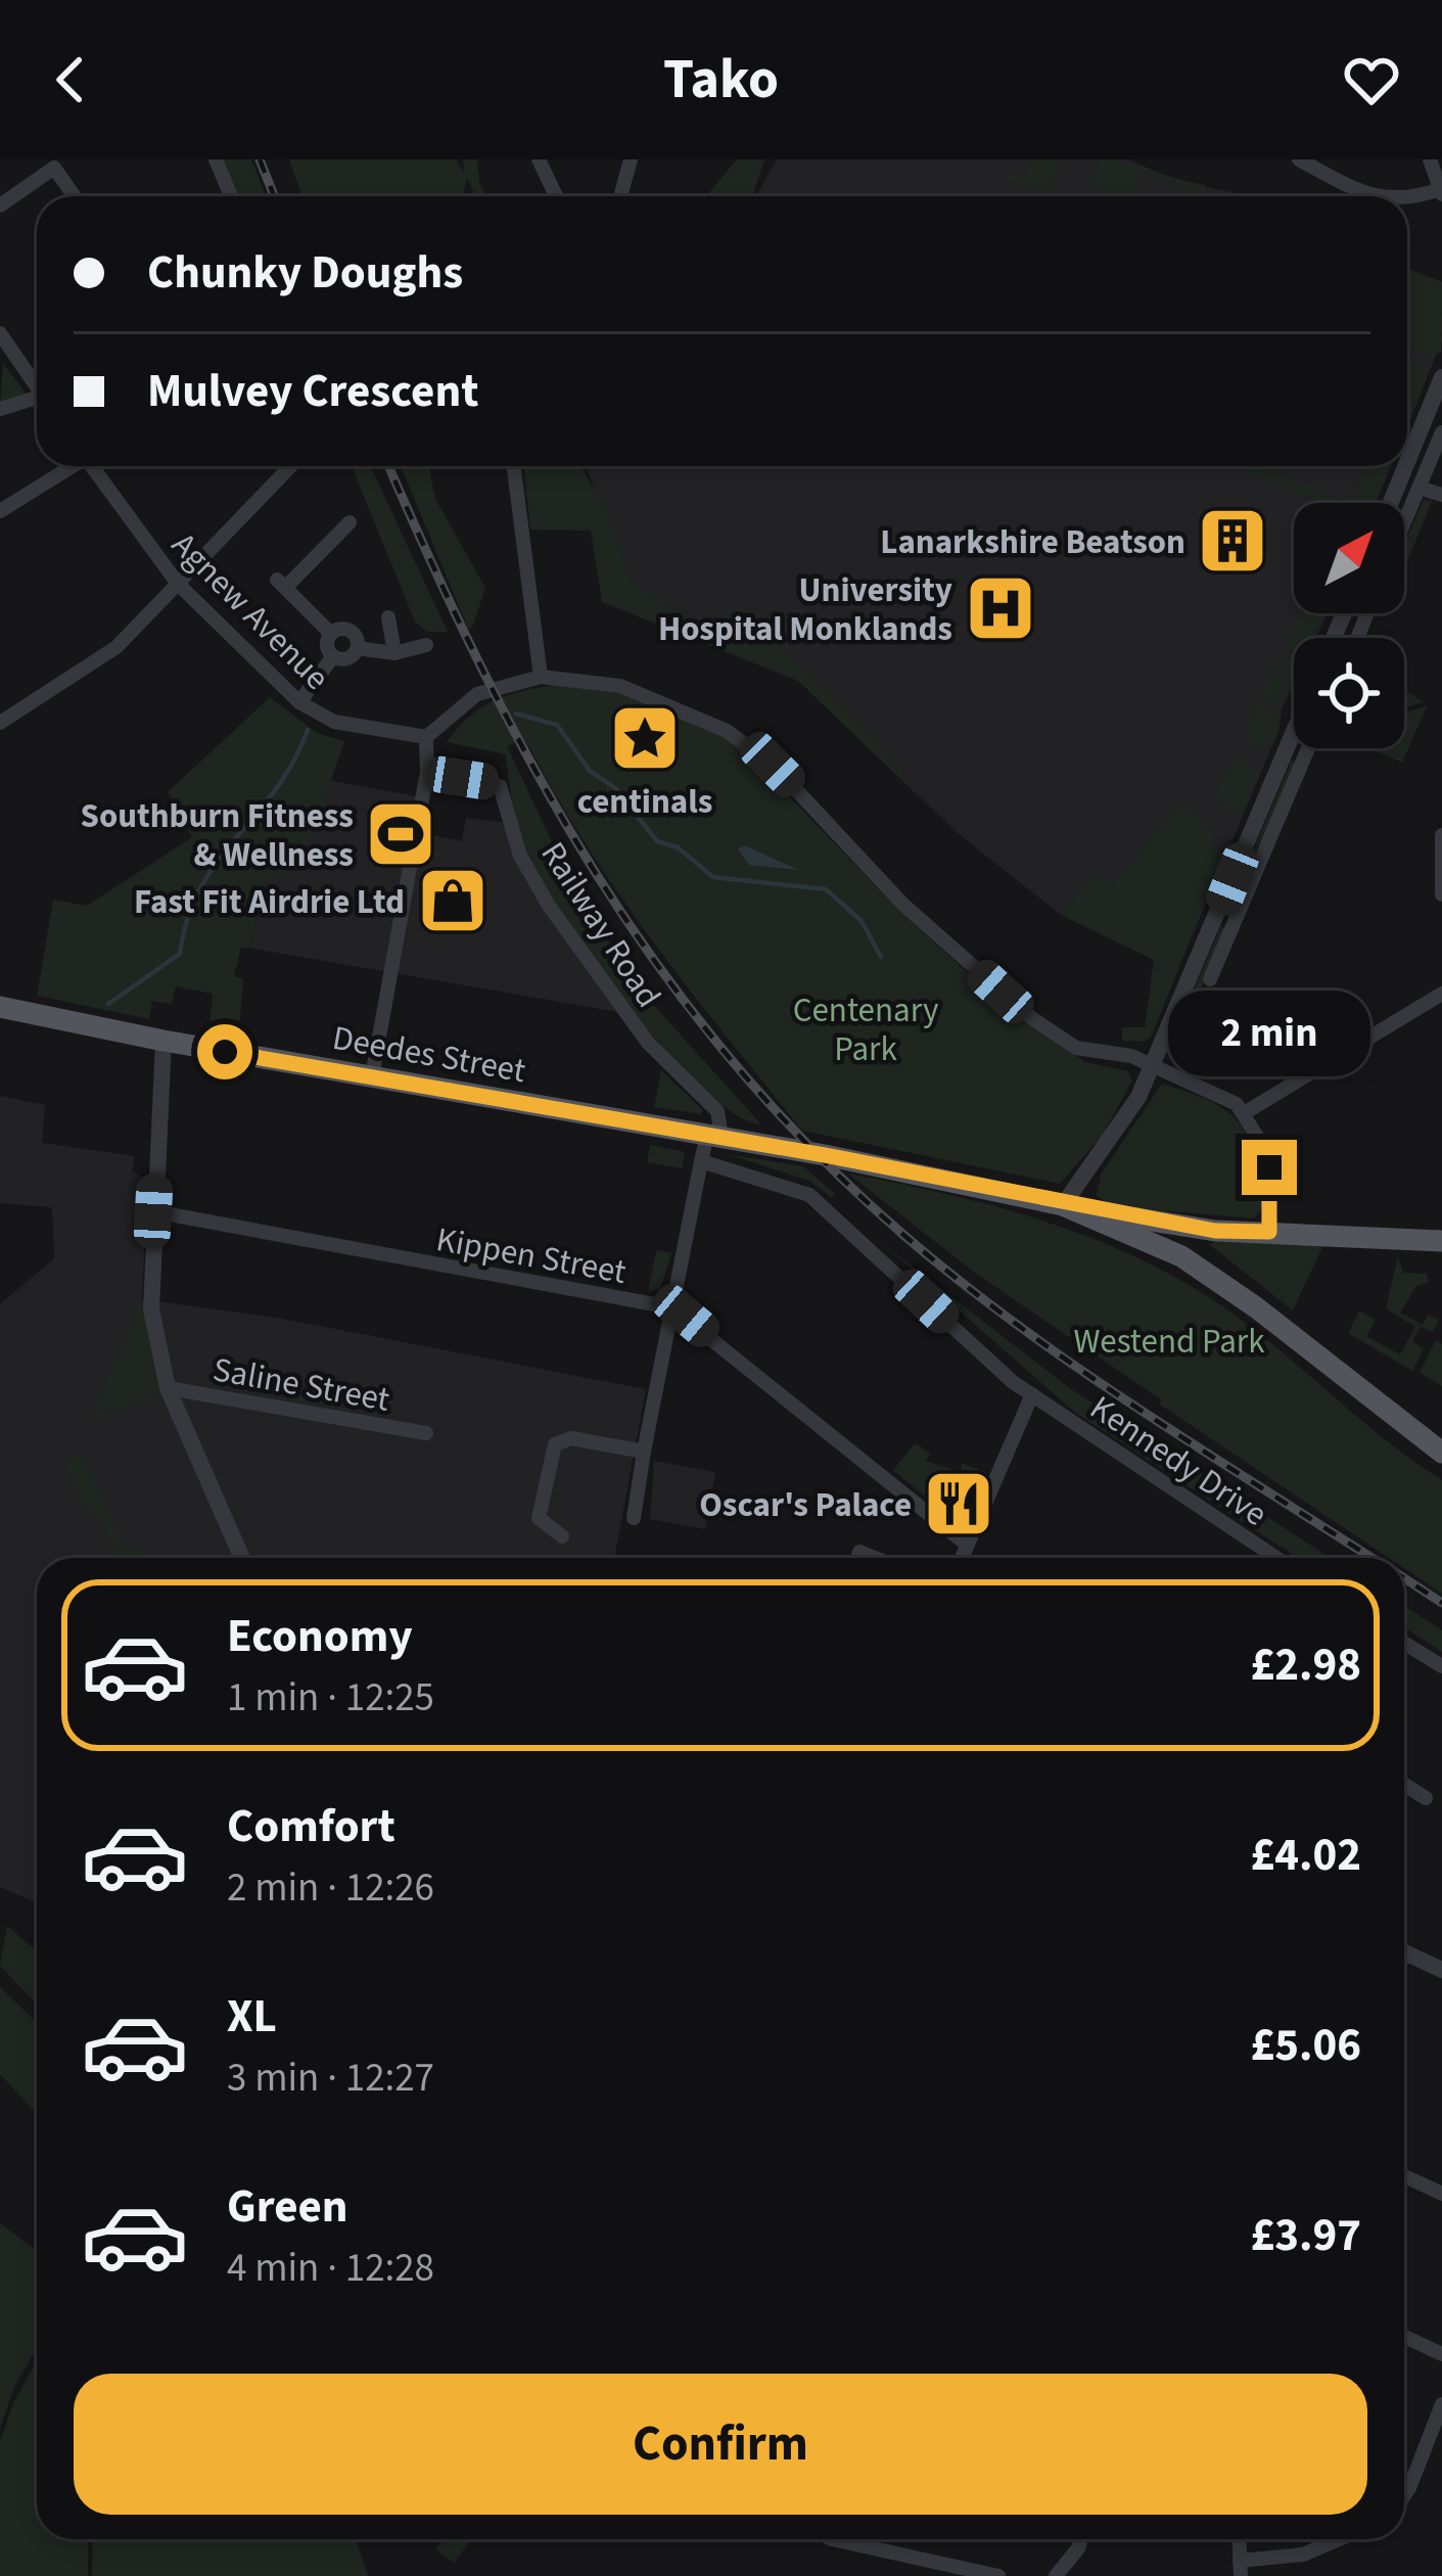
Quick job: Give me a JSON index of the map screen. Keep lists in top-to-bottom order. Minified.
{"streets":{"main road":["Deedes Street"],"street":["Agnew Avenue","Railway Road","Kippen Street","Saline Street","Kennedy Drive"]},"crossings":[["Railway Road","Deedes Street"]],"parks":["Centenary Park","Westend Park"],"places":{"building":["Lanarkshire Beatson"],"hospital":["University Hospital Monklands"],"place":["centinals"],"sports":["Southburn Fitness & Wellness"],"shop":["Fast Fit Airdrie Ltd"],"restaurant":["Oscar's Palace"]},"north":"top right","page":{"header":"Tako","banner":["Chunky Doughs","Mulvey Crescent"],"bubble":"2 min","list":[{"name":"Economy","note":"1 min · 12:25","value":"£2.98"},{"name":"Comfort","note":"2 min · 12:26","value":"£4.02"},{"name":"XL","note":"3 min · 12:27","value":"£5.06"},{"name":"Green","note":"4 min · 12:28","value":"£3.97"}],"buttons":"Confirm"}}
